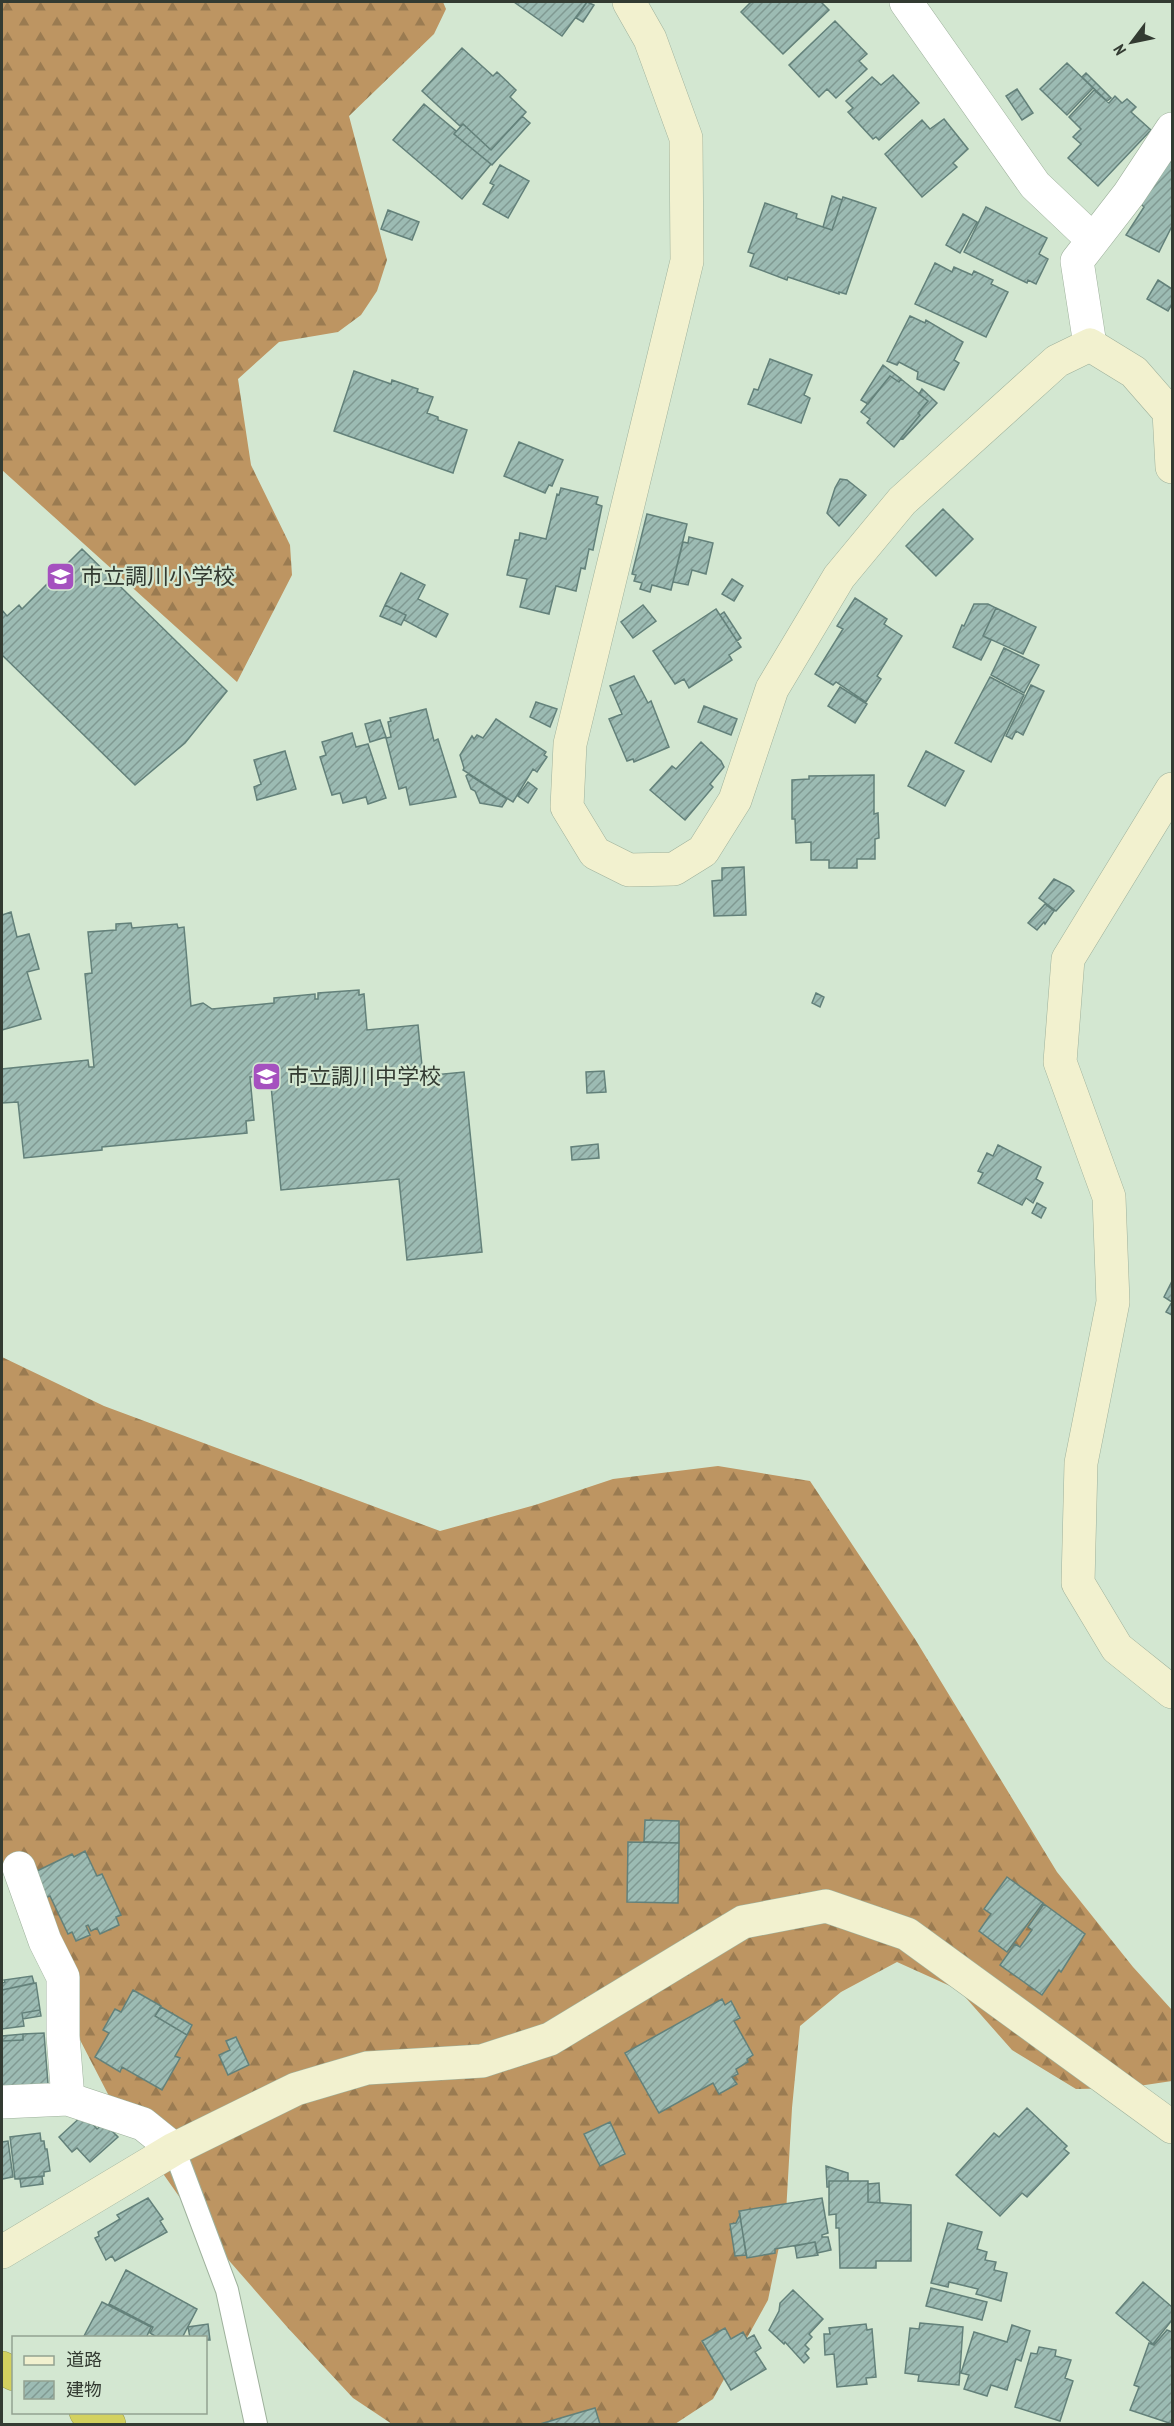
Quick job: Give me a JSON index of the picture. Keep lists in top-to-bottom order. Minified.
{"places":{"school or university":["市立調川小学校","市立調川中学校"]},"legend":["道路","建物"],"north":"bottom left"}
